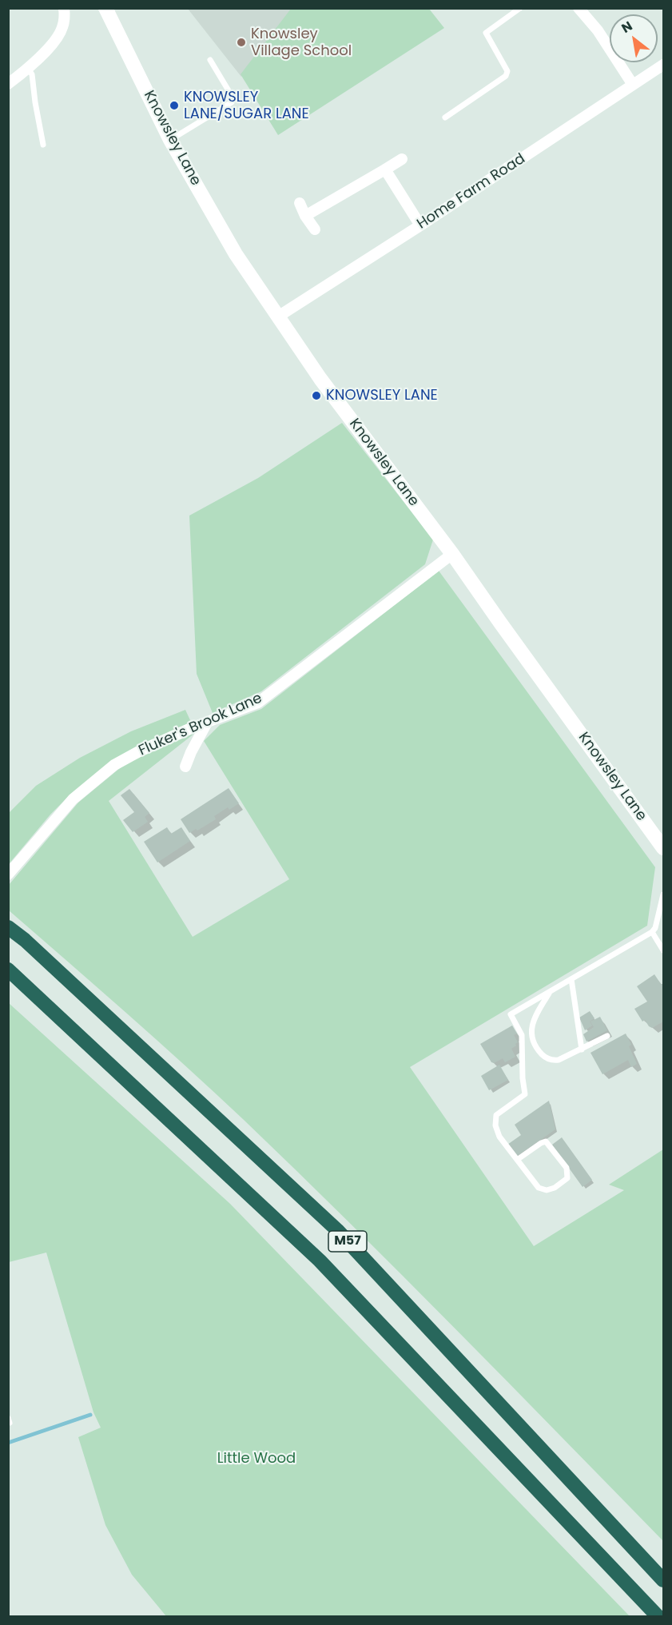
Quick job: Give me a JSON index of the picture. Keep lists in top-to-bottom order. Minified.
{"streets":{"highway":["M57"],"main road":["Knowsley Lane"],"street":["Home Farm Road","Fluker's Brook Lane"]},"crossings":[["Knowsley Lane","Home Farm Road"],["Knowsley Lane","Fluker's Brook Lane"]],"parks":["Little Wood"],"places":["Knowsley Village School","KNOWSLEY LANE/SUGAR LANE","KNOWSLEY LANE"],"north":"top left"}
